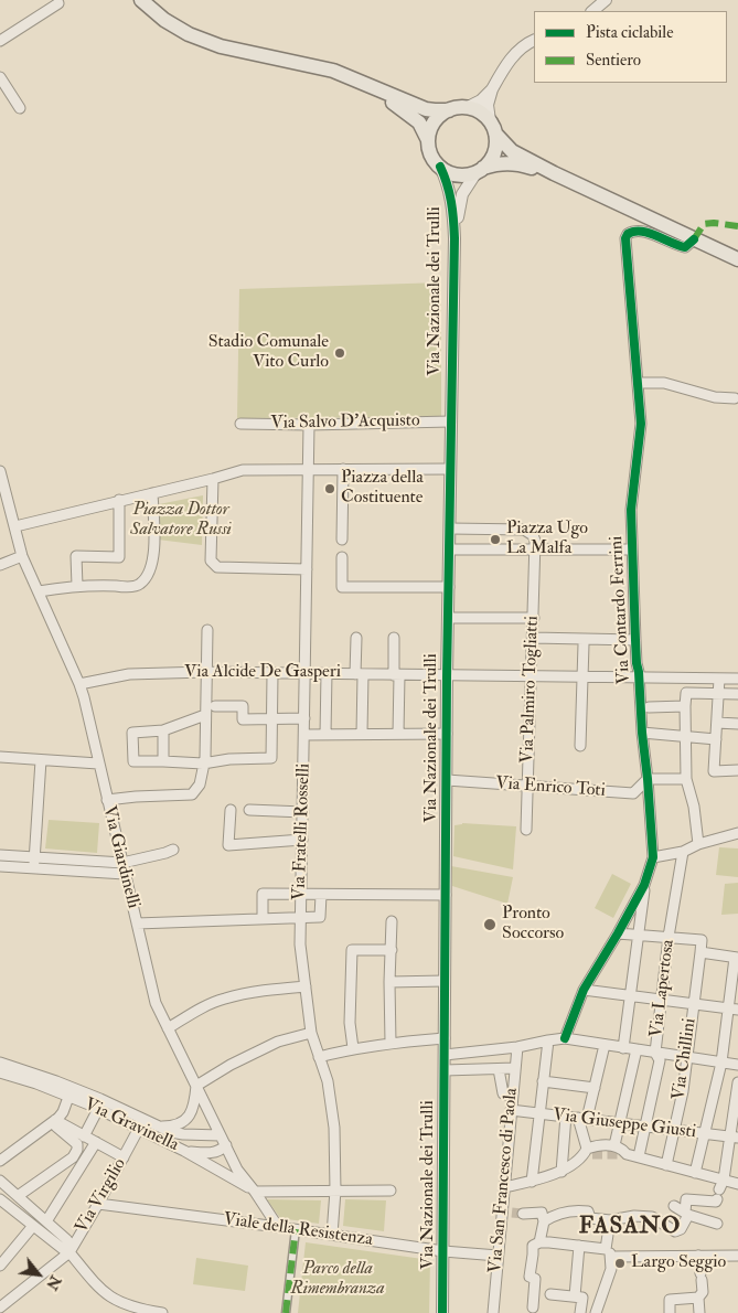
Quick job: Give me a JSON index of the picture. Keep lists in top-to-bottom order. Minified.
{"streets":{"street":["Via Nazionale dei Trulli","Via Salvo D'Acquisto","Via Contardo Ferrini","Via Alcide De Gasperi","Via Palmiro Togliatti","Via Enrico Toti","Via Fratelli Rosselli","Via Giardinelli","Via Lapertosa","Via Chillini","Via Giuseppe Giusti","Via Gravinella","Via San Francesco di Paola","Via Virgilio","Viale della Resistenza"]},"crossings":[["Via Nazionale dei Trulli","Via Salvo D'Acquisto"],["Via Nazionale dei Trulli","Via Alcide De Gasperi"],["Via Nazionale dei Trulli","Via Enrico Toti"],["Via Nazionale dei Trulli","Viale della Resistenza"],["Via Salvo D'Acquisto","Via Fratelli Rosselli"],["Via Contardo Ferrini","Via Alcide De Gasperi"],["Via Contardo Ferrini","Via Enrico Toti"],["Via Alcide De Gasperi","Via Palmiro Togliatti"],["Via Alcide De Gasperi","Via Fratelli Rosselli"],["Via Alcide De Gasperi","Via Giardinelli"],["Via Palmiro Togliatti","Via Enrico Toti"],["Via Fratelli Rosselli","Viale della Resistenza"],["Via Giardinelli","Via Gravinella"],["Via Giardinelli","Viale della Resistenza"],["Via Lapertosa","Via Giuseppe Giusti"],["Via Chillini","Via Giuseppe Giusti"],["Via Giuseppe Giusti","Via San Francesco di Paola"],["Via Gravinella","Via Virgilio"],["Via San Francesco di Paola","Viale della Resistenza"],["Via Virgilio","Viale della Resistenza"]],"districts":["FASANO"],"parks":["Piazza Dottor Salvatore Russi","Parco della Rimembranza"],"places":["Stadio Comunale Vito Curlo","Piazza della Costituente","Piazza Ugo La Malfa","Pronto Soccorso","Largo Seggio"],"legend":["Pista ciclabile","Sentiero"],"north":"bottom right"}
